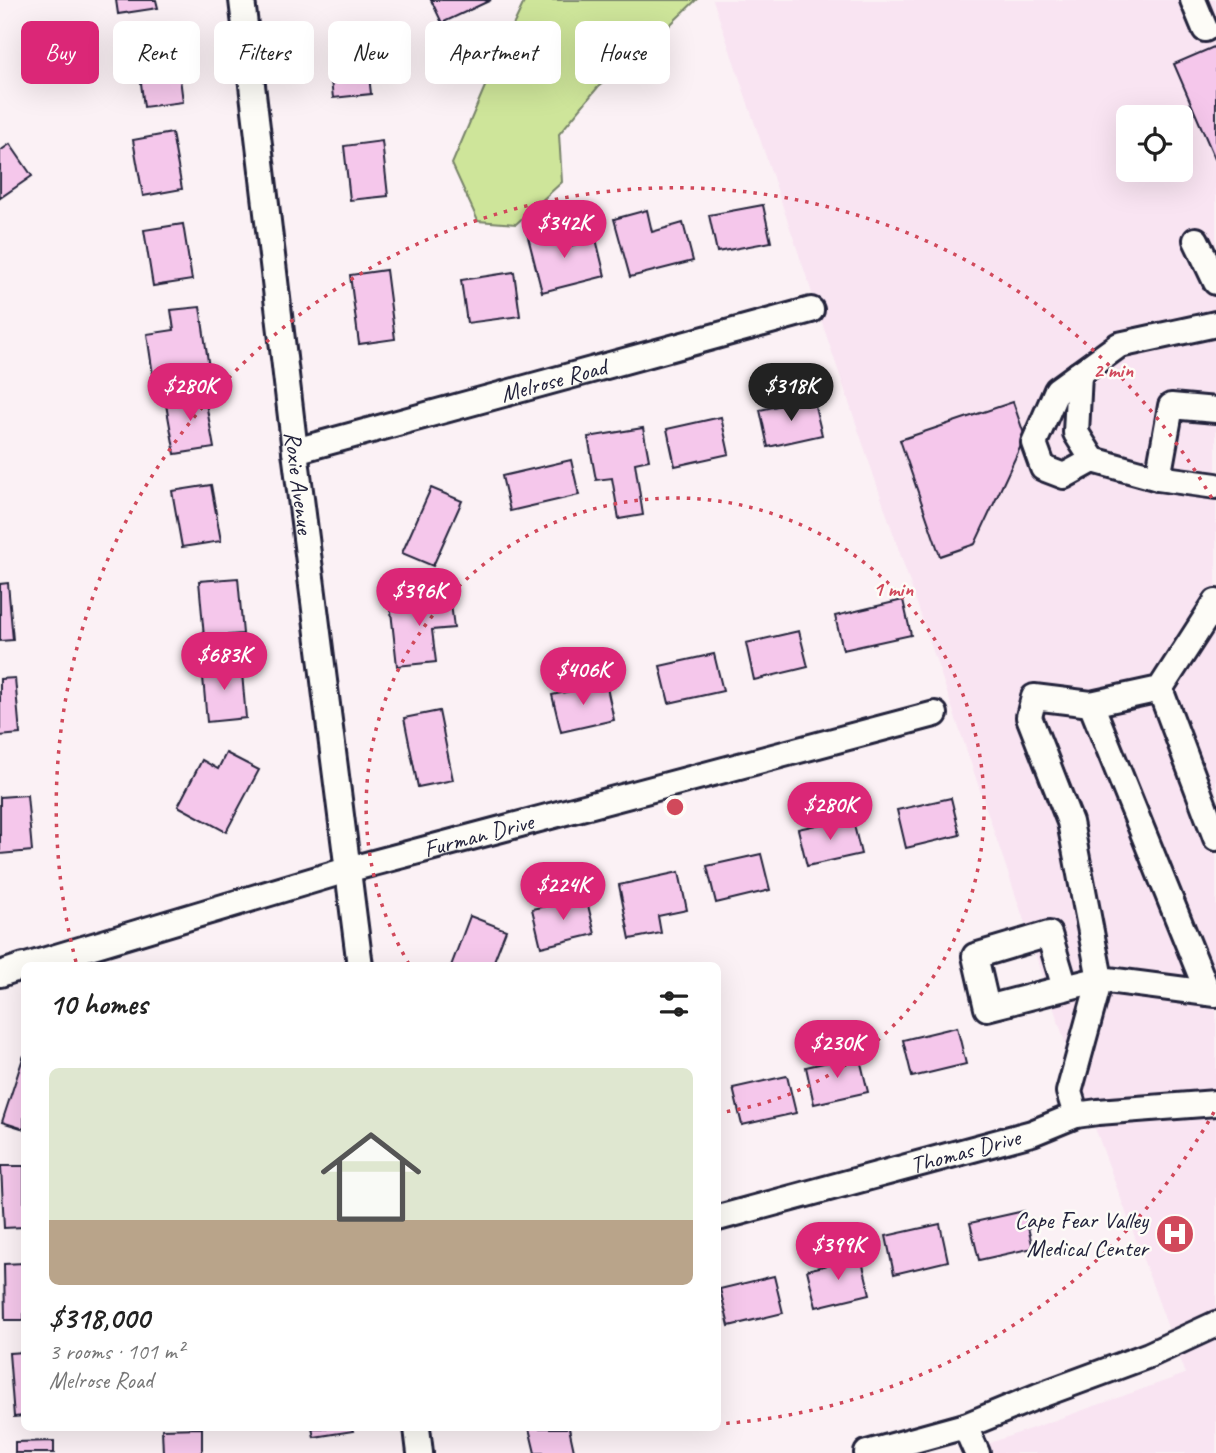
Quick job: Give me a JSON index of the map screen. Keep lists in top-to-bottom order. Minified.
{"streets":{"street":["Melrose Road","Roxie Avenue","Furman Drive","Thomas Drive"]},"crossings":[["Melrose Road","Roxie Avenue"],["Roxie Avenue","Furman Drive"]],"places":{"hospital":["Cape Fear Valley Medical Center"]},"page":{"chip":["Buy","Rent","Filters","New","Apartment","House"],"price":["$342K","$280K","$318K","$396K","$683K","$406K","$280K","$224K","$230K","$399K"],"heading":"10 homes","list":[{"name":"$318,000","note":"3 rooms · 101 m² · Melrose Road"}]},"rings":["2 min","1 min"]}
